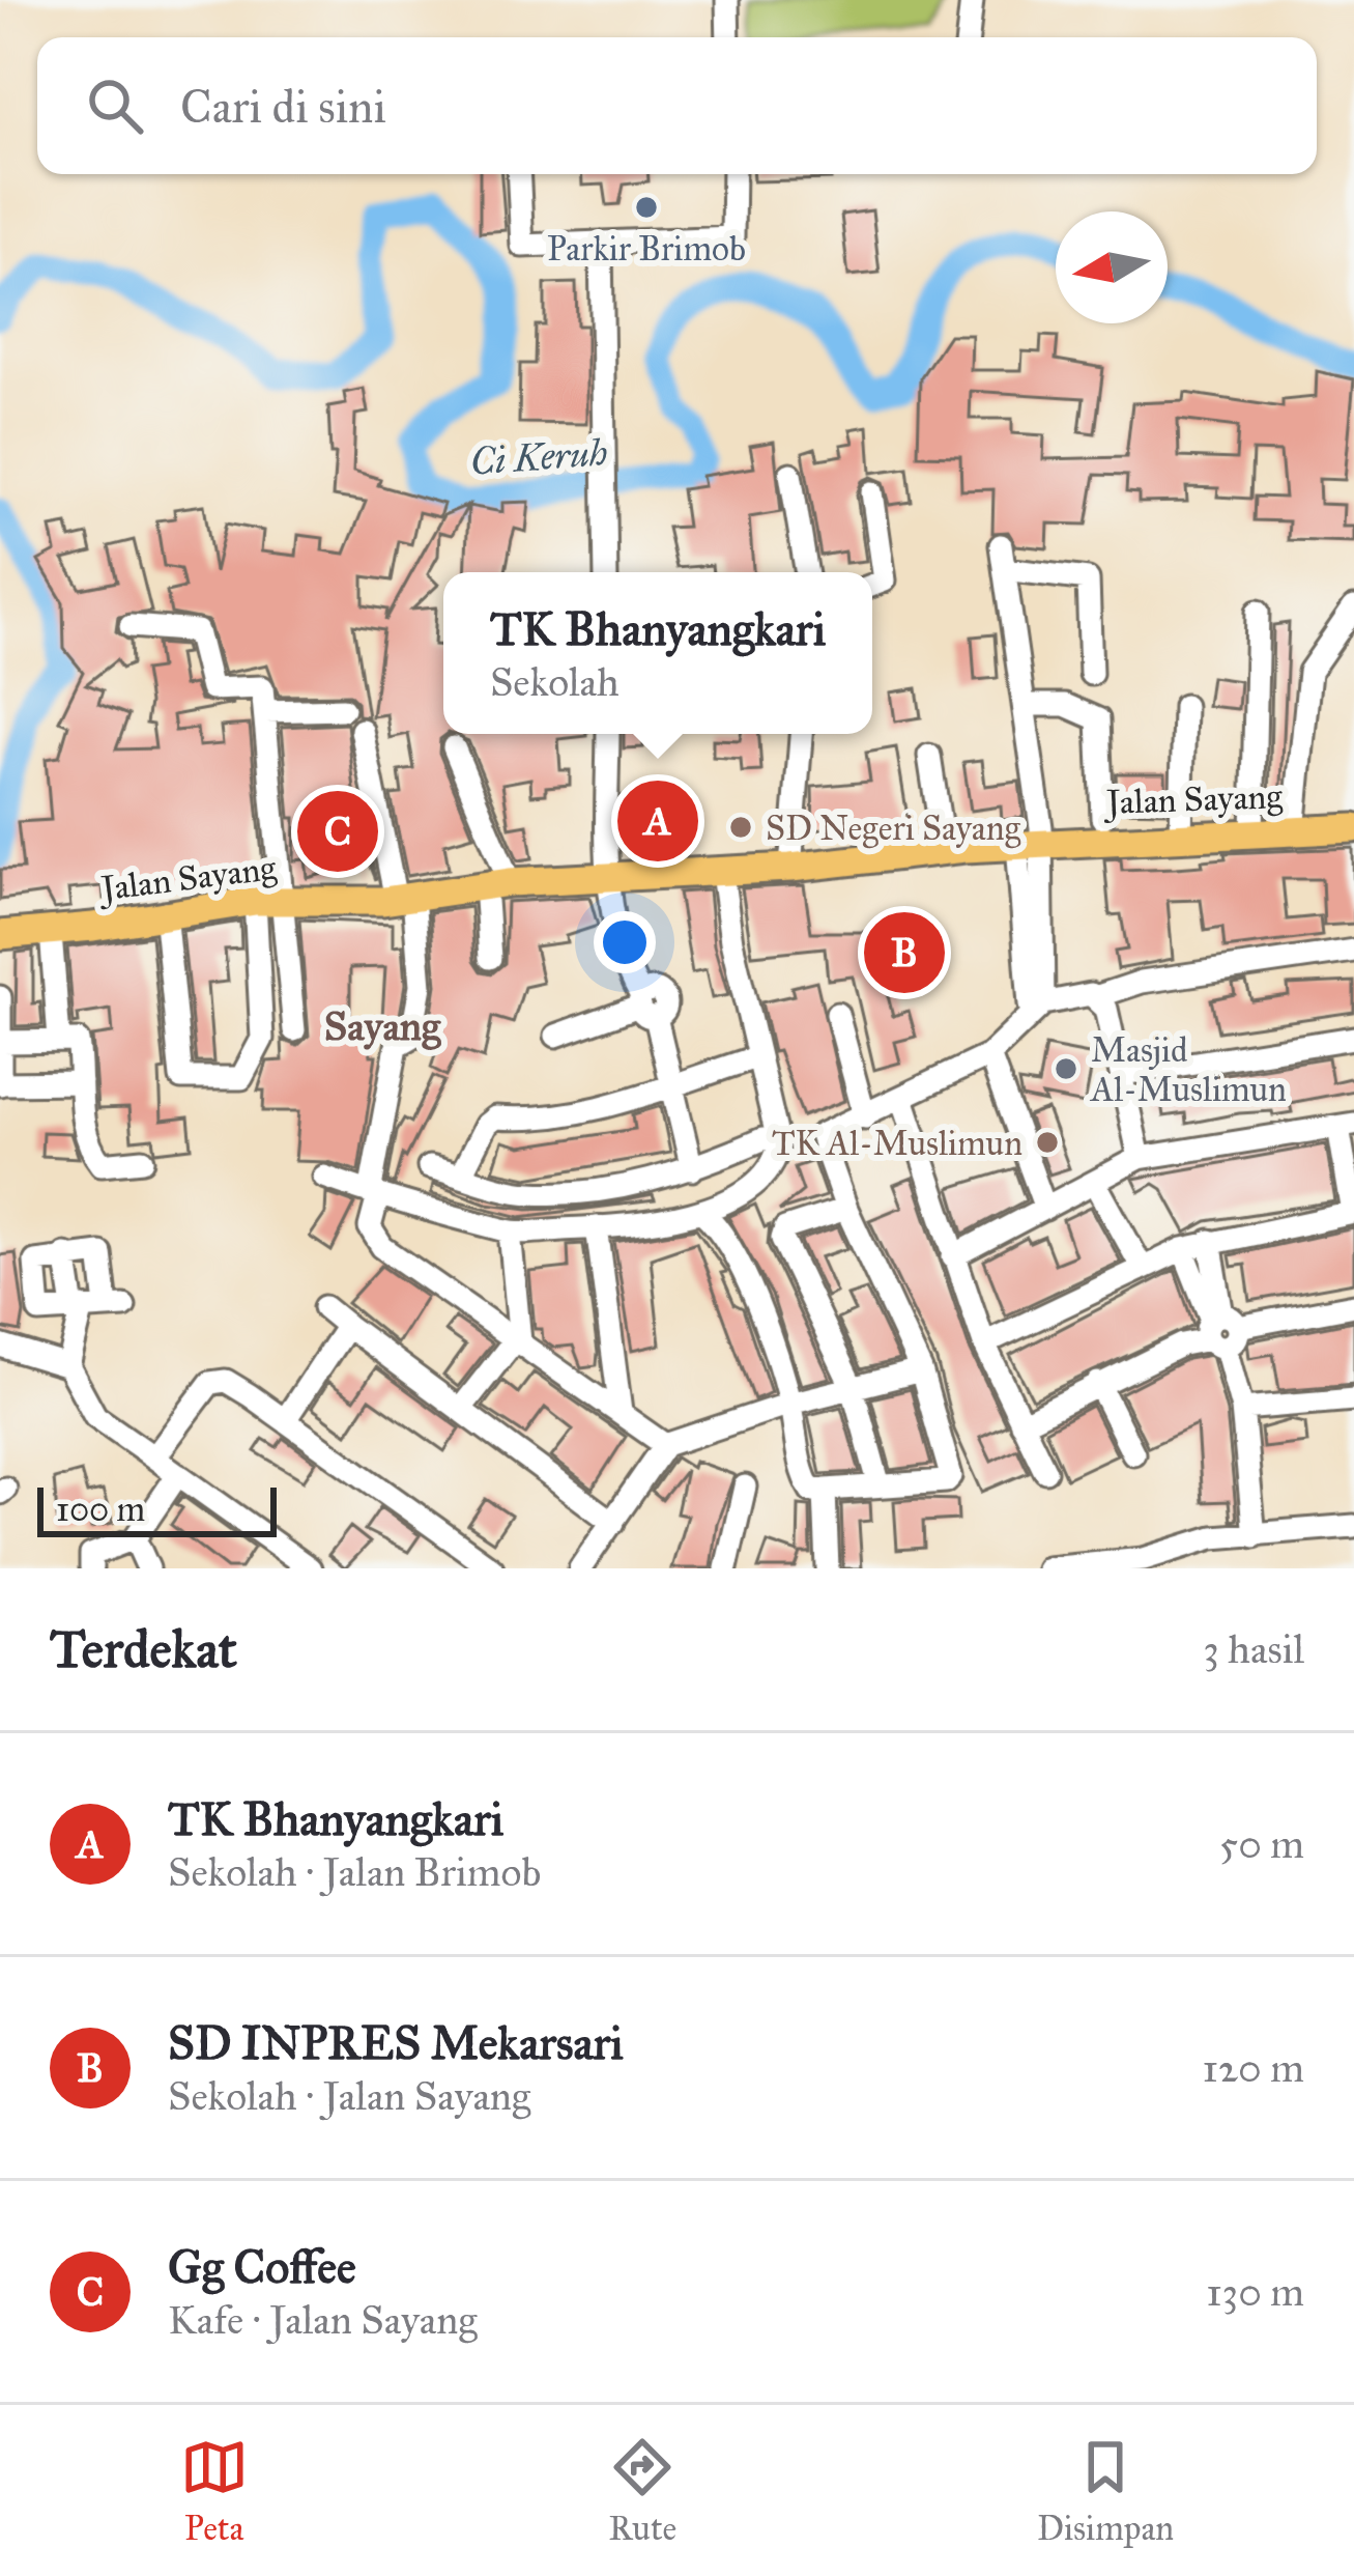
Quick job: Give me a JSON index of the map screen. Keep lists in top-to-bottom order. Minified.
{"streets":{"main road":["Jalan Sayang"]},"districts":["Sayang"],"water":["Ci Keruh"],"places":["Parkir Brimob","SD Negeri Sayang","Masjid Al-Muslimun","TK Al-Muslimun"],"scale_bar":"100 m","north":"left","page":{"search":"Cari di sini","popup":["TK Bhanyangkari","Sekolah"],"pins":["A","C","B"],"scale":"100 m","heading":["Terdekat","3 hasil"],"list":[{"mark":"A","name":"TK Bhanyangkari","note":"Sekolah · Jalan Brimob","value":"50 m"},{"mark":"B","name":"SD INPRES Mekarsari","note":"Sekolah · Jalan Sayang","value":"120 m"},{"mark":"C","name":"Gg Coffee","note":"Kafe · Jalan Sayang","value":"130 m"}],"nav":["Peta","Rute","Disimpan"]}}
